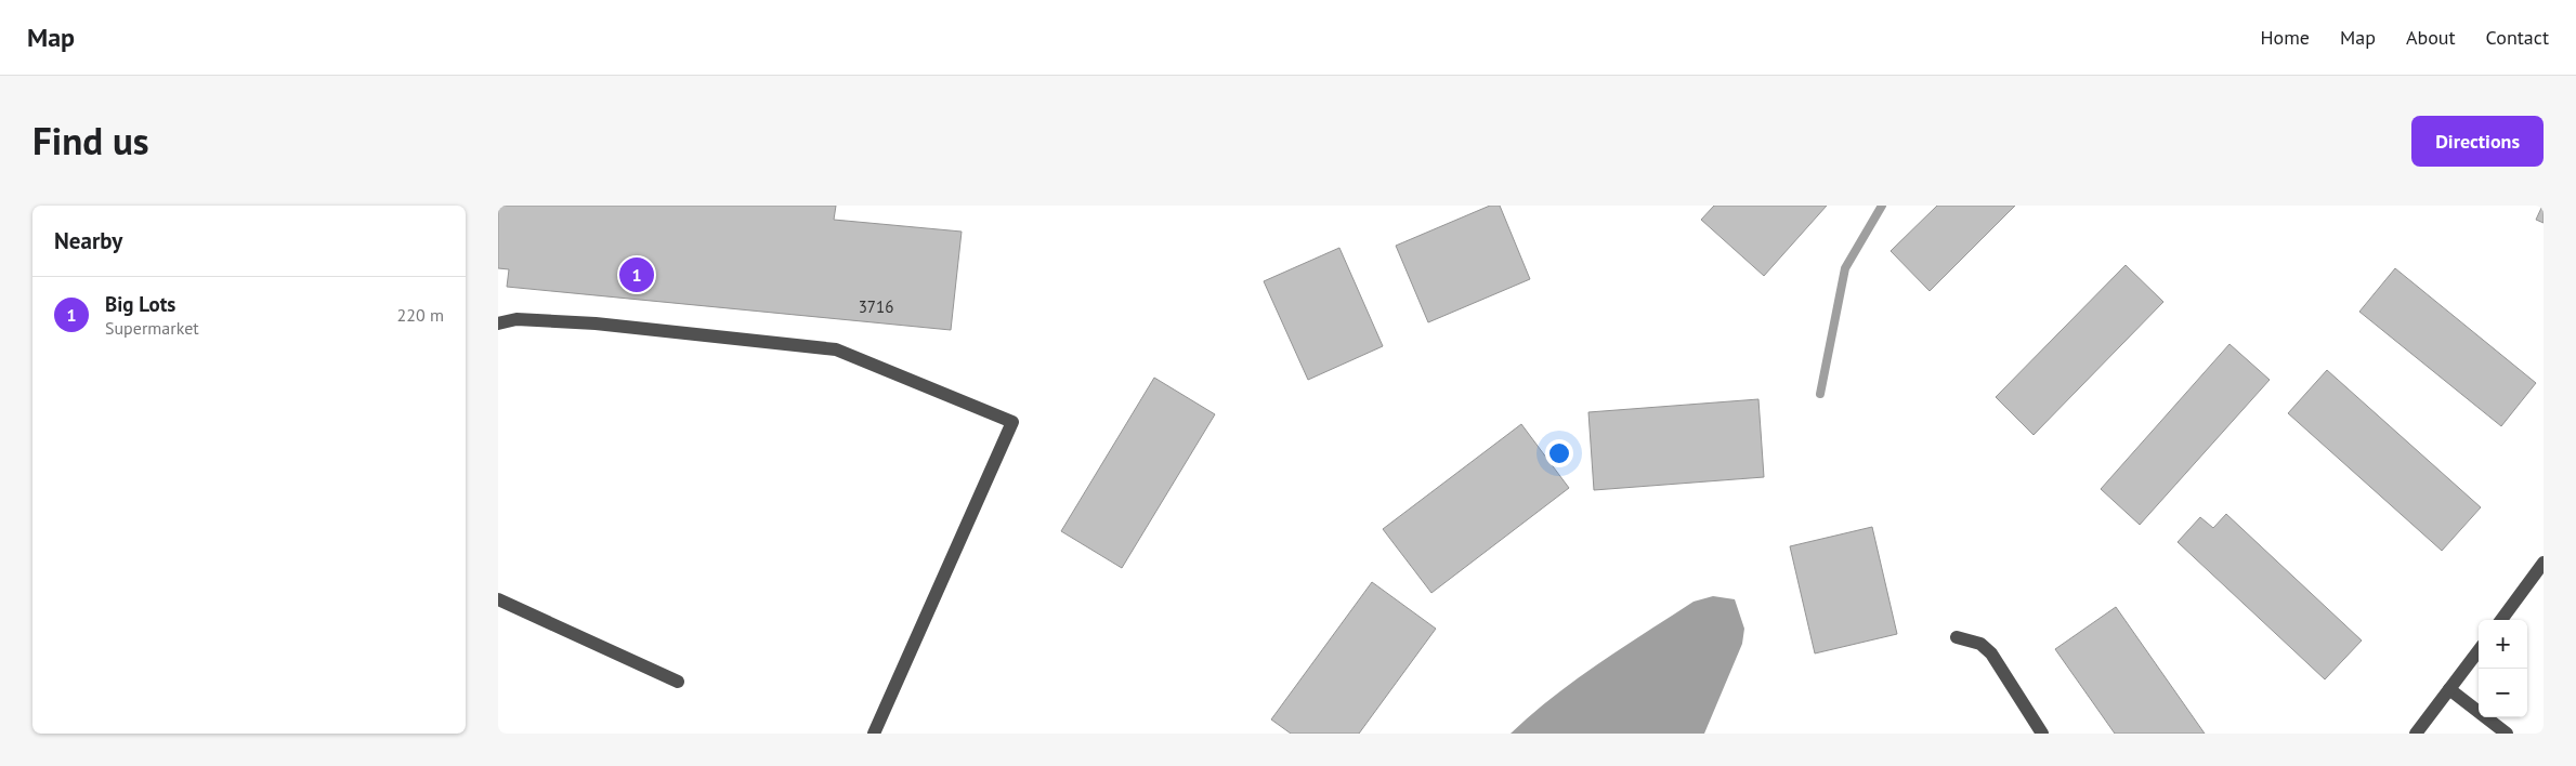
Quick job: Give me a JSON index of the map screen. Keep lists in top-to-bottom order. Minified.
{"house_numbers":["3716"],"page":{"header":"Map","nav":["Home","Map","About","Contact"],"title":"Find us","buttons":"Directions","heading":"Nearby","pins":"1","list":[{"mark":"1","name":"Big Lots","note":"Supermarket","value":"220 m"}],"map_buttons":["+","−"]}}
